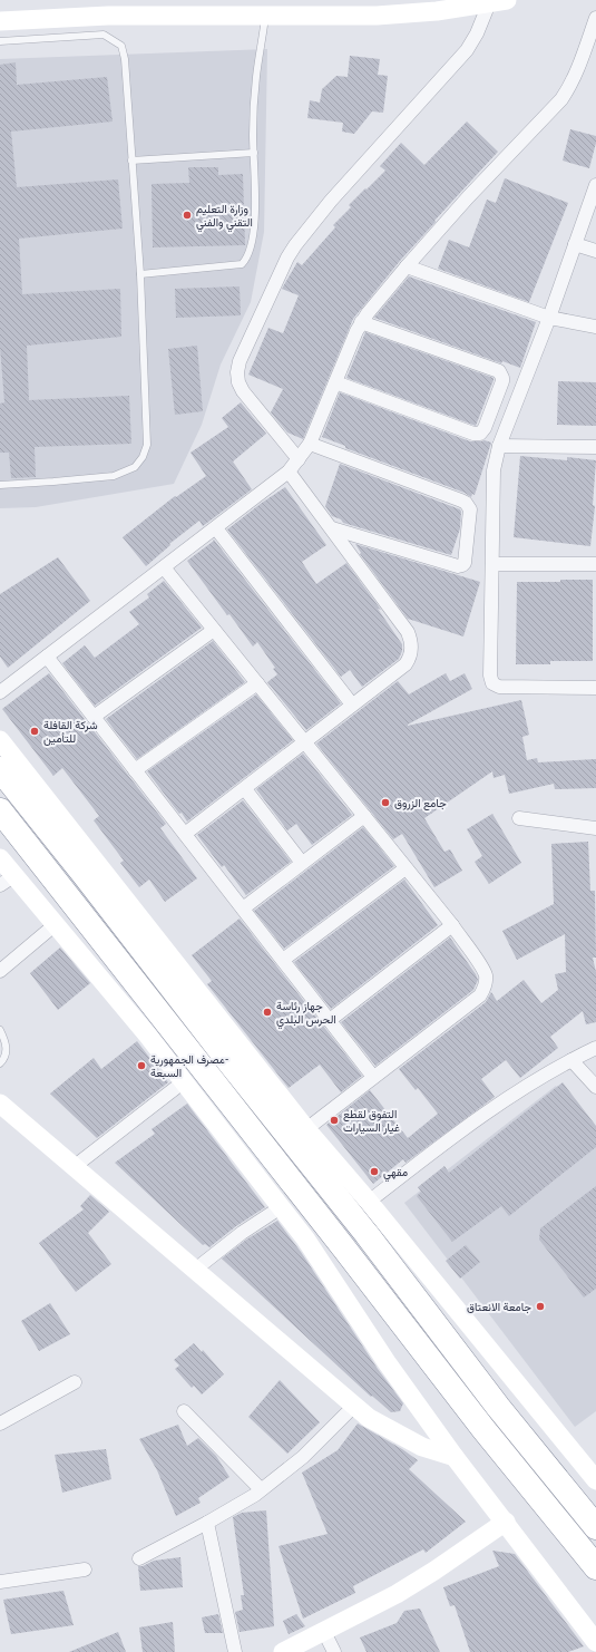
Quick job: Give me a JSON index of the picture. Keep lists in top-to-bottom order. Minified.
{"places":["وزارة التعليم التقني والفني","شركة القافلة للتأمين","جامع الزروق","جهاز رئاسة الحرس البلدي","مصرف الجمهورية- السبعة","التفوق لقطع غيار السيارات","مقهي","جامعة الانعتاق"]}
